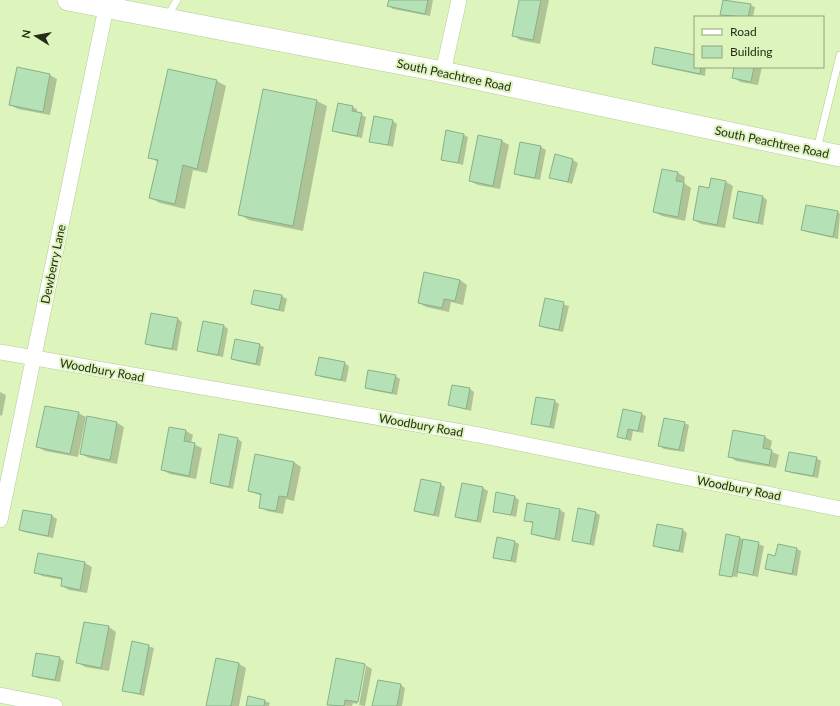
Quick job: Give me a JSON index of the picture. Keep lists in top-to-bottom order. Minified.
{"streets":{"main road":["South Peachtree Road"],"street":["Dewberry Lane","Woodbury Road"]},"crossings":[["South Peachtree Road","Dewberry Lane"],["Dewberry Lane","Woodbury Road"]],"legend":["Road","Building"],"north":"left"}
